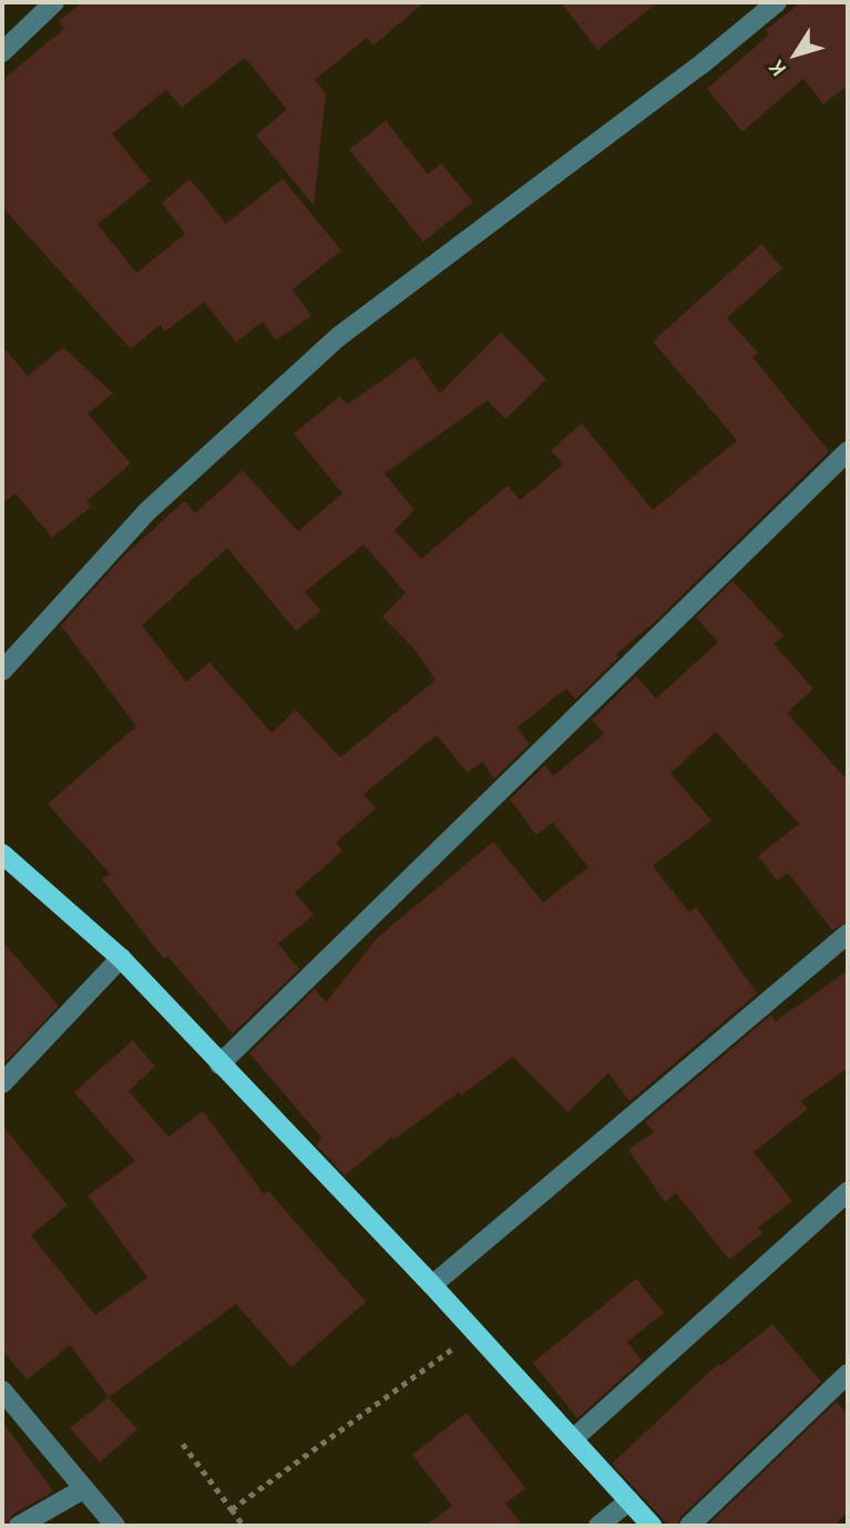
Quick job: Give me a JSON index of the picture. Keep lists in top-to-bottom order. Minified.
{"north":"bottom left"}
